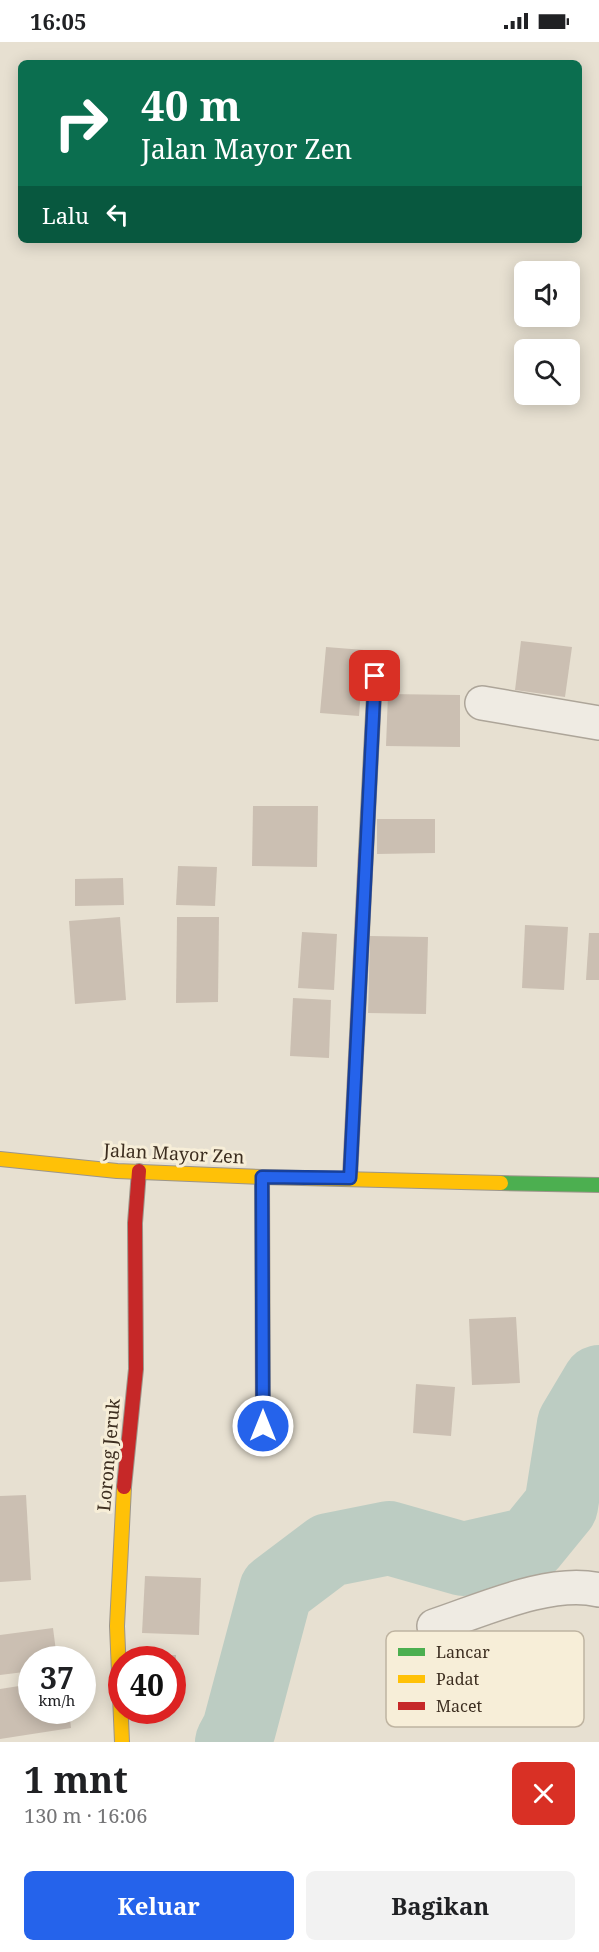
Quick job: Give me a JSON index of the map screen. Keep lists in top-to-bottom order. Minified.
{"streets":{"street":["Jalan Mayor Zen","Lorong Jeruk"]},"crossings":[["Jalan Mayor Zen","Lorong Jeruk"]],"legend":["Lancar","Padat","Macet"],"page":{"status":"16:05","turn":["40 m","Jalan Mayor Zen"],"then":"Lalu","speed":"37 km/h","limit":"40","heading":["1 mnt","130 m · 16:06"],"buttons":["Keluar","Bagikan"]}}
